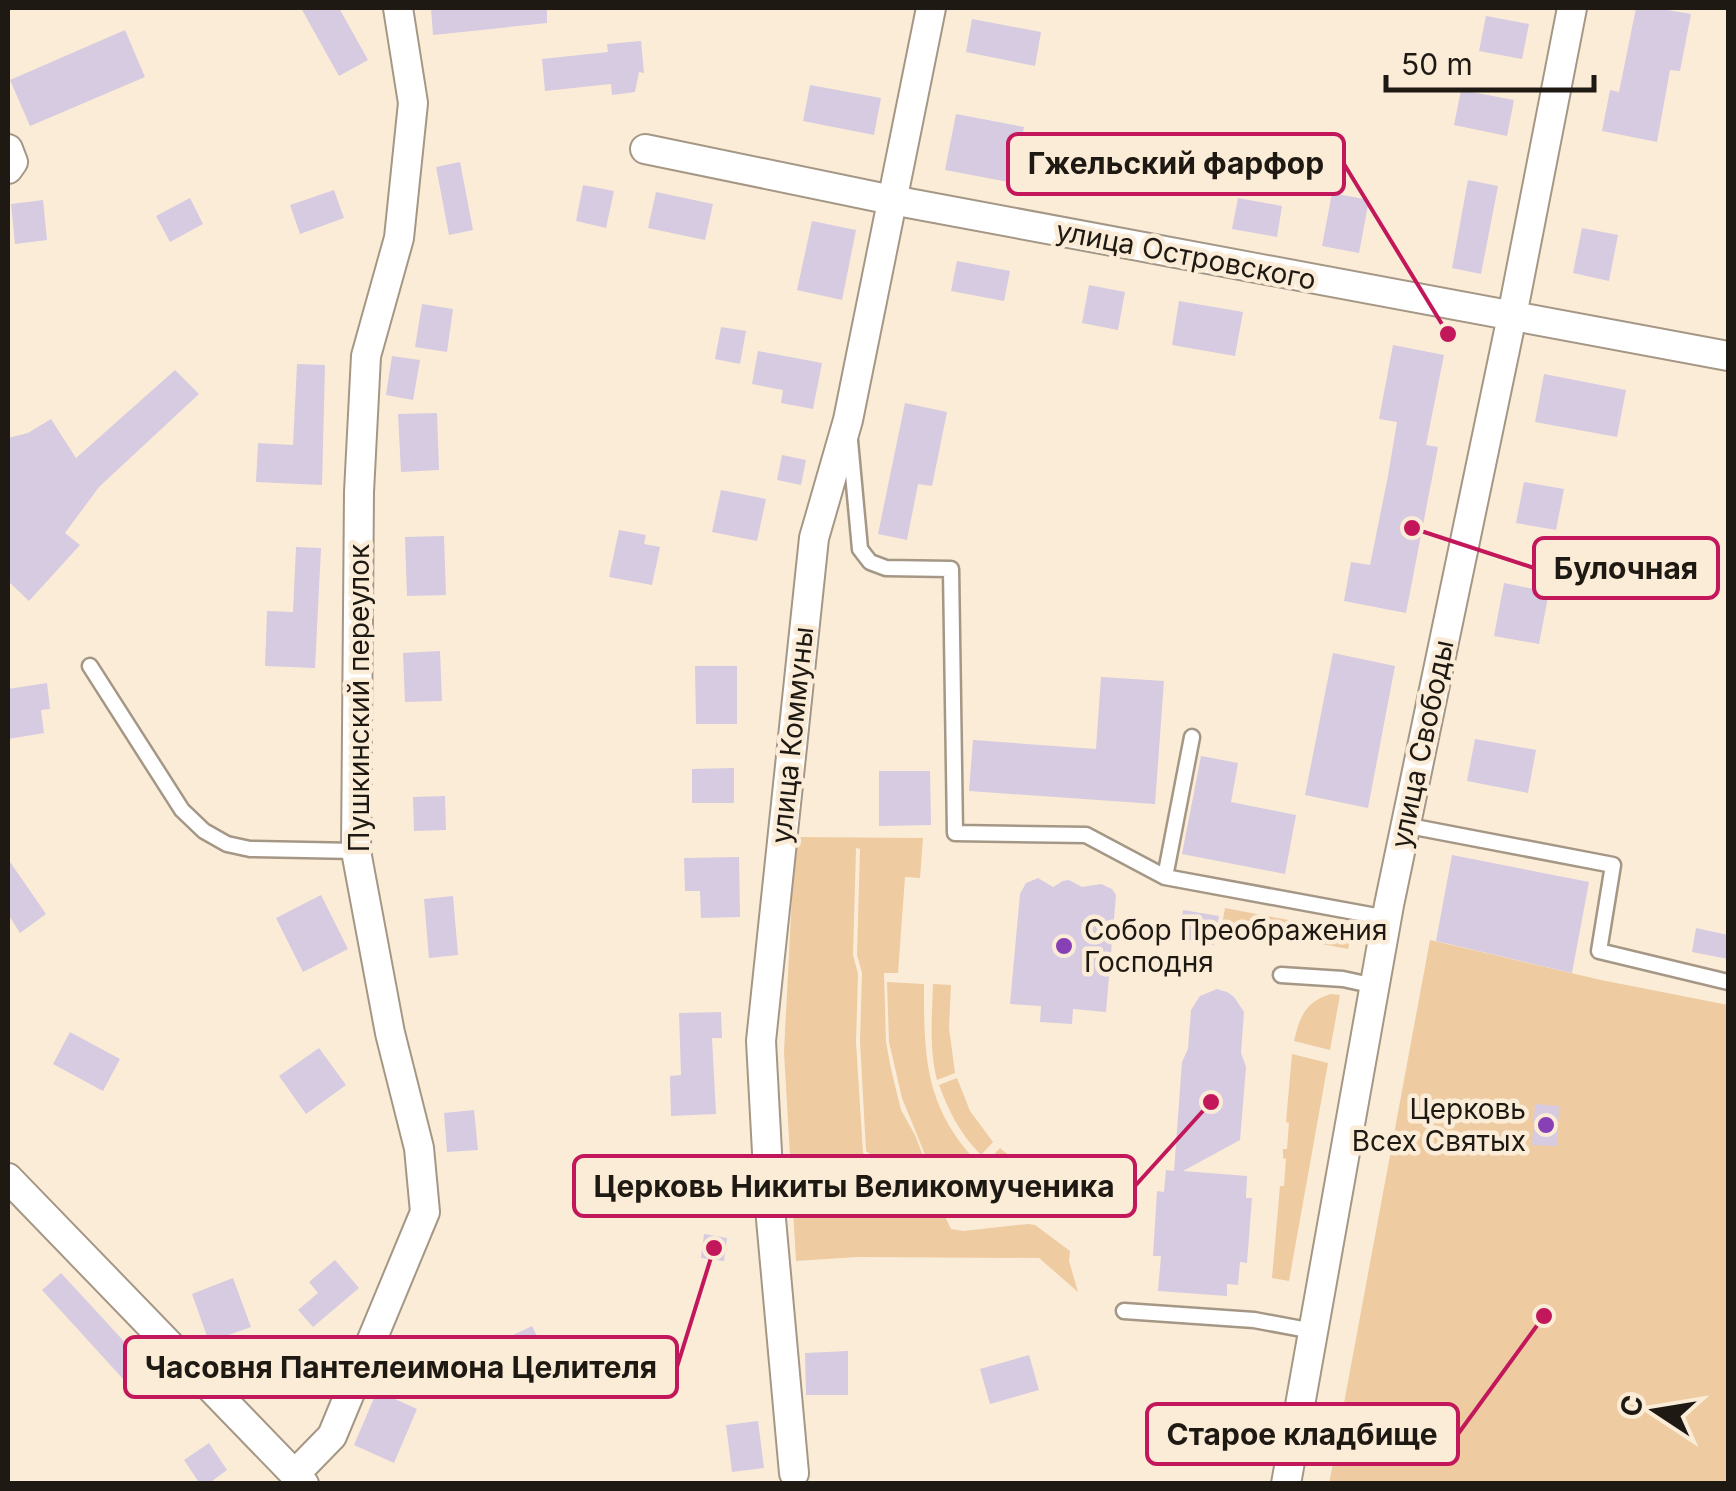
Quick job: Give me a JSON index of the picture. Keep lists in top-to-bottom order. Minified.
{"streets":{"street":["улица Островского","Пушкинский переулок","улица Коммуны","улица Свободы"]},"crossings":[["улица Островского","улица Коммуны"],["улица Островского","улица Свободы"]],"places":["Гжельский фарфор","Булочная","Собор Преображения Господня","Церковь Никиты Великомученика","Церковь Всех Святых","Часовня Пантелеимона Целителя","Старое кладбище"],"scale_bar":"50 m","north":"left"}
